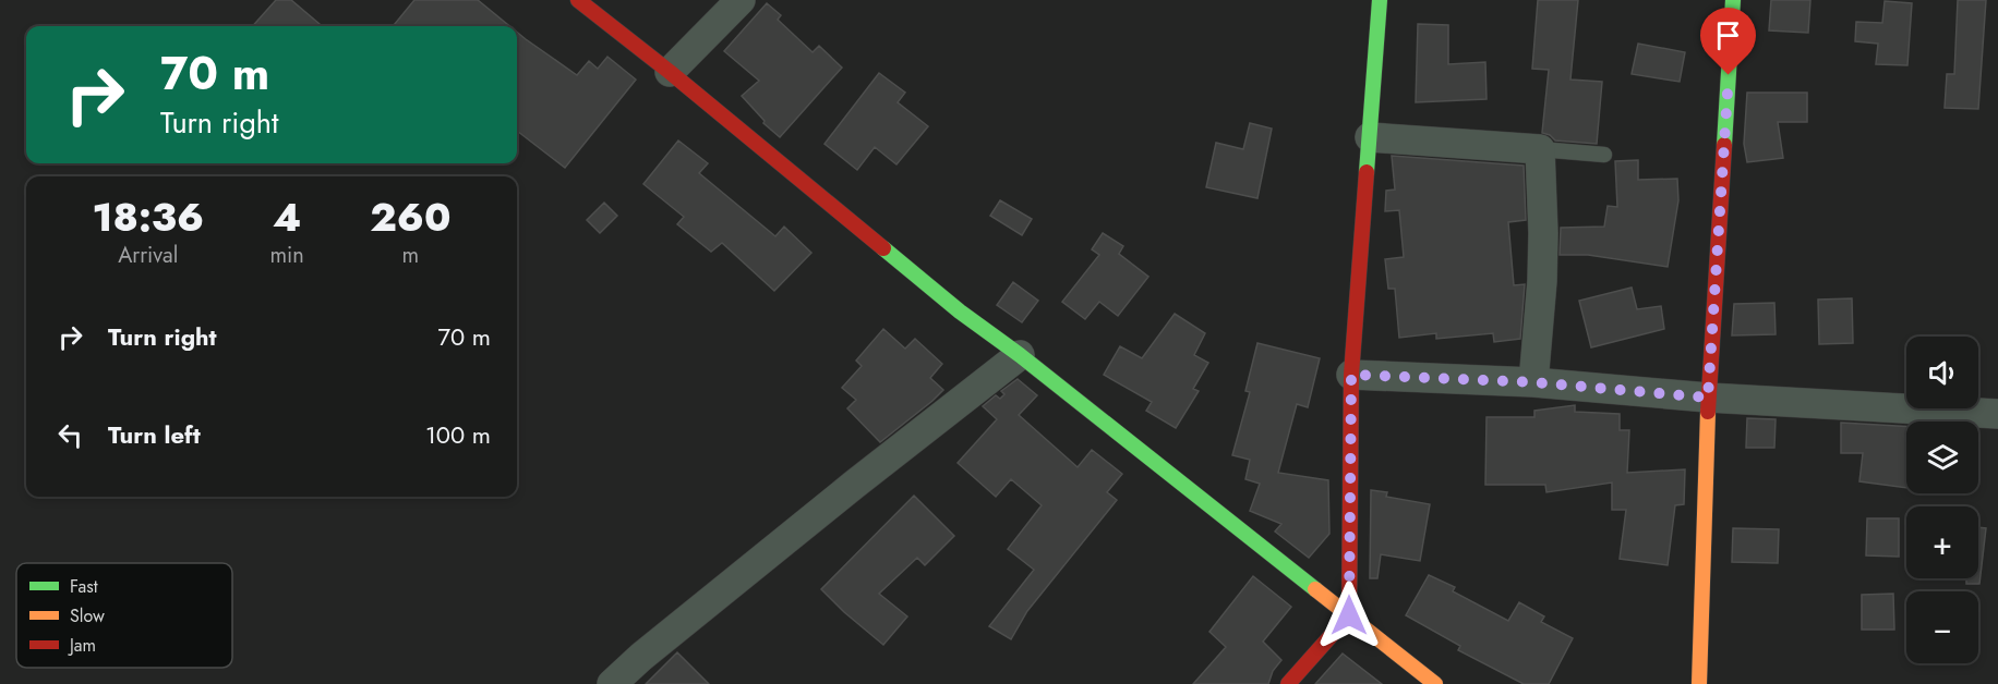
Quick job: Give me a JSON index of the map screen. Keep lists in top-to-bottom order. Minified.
{"legend":["Fast","Slow","Jam"],"page":{"turn":["70 m","Turn right"],"eta":["18:36","Arrival","4","min","260","m"],"list":[{"name":"Turn right","value":"70 m"},{"name":"Turn left","value":"100 m"}],"map_buttons":["+","−"]}}
